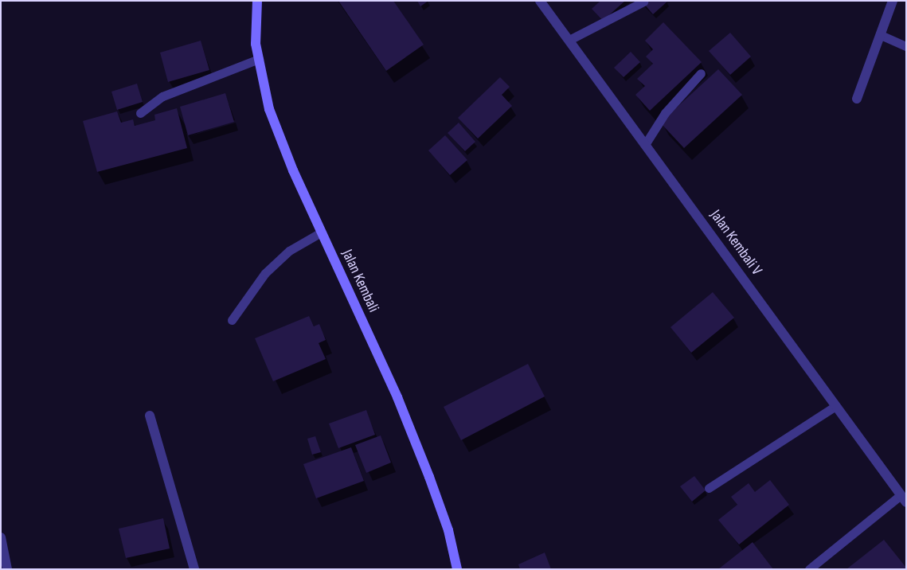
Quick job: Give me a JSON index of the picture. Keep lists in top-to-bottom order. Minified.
{"streets":{"street":["Jalan Kembali V","Jalan Kembali"]}}
